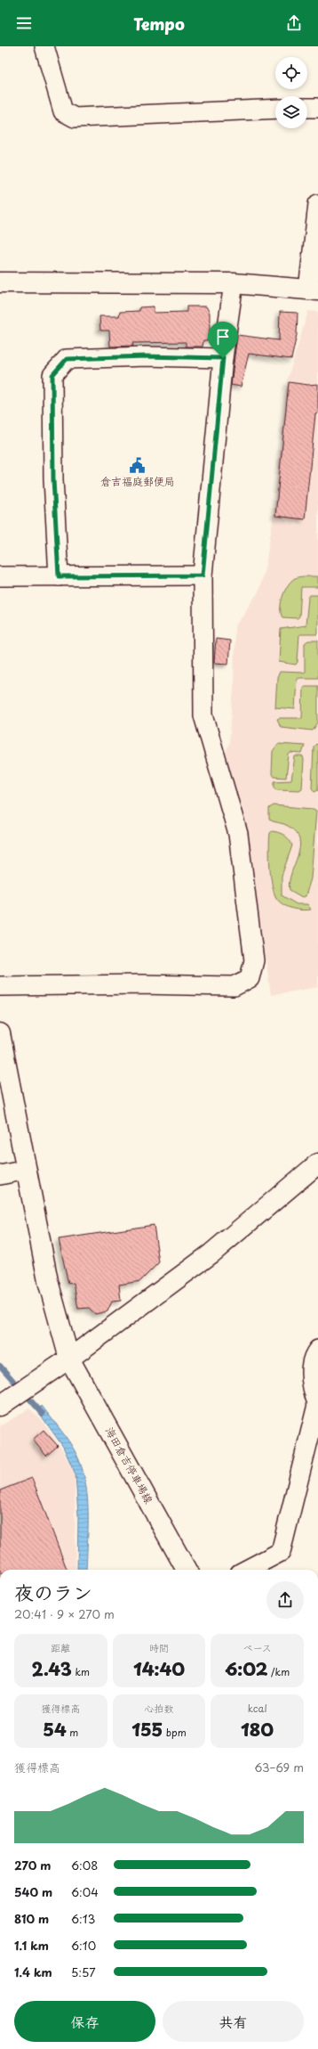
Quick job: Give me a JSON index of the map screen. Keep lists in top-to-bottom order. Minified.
{"streets":{"street":["海田倉吉停車場線"]},"places":{"public building":["倉吉福庭郵便局"]},"page":{"header":"Tempo","heading":["夜のラン","20:41 · 9 × 270 m"],"stats":[["距離","2.43 km"],["時間","14:40"],["ペース","6:02 /km"],["獲得標高","54 m"],["心拍数","155 bpm"],["kcal","180"]],"chart":["獲得標高","63–69 m"],"list":[{"name":"270 m","note":"6:08"},{"name":"540 m","note":"6:04"},{"name":"810 m","note":"6:13"},{"name":"1.1 km","note":"6:10"},{"name":"1.4 km","note":"5:57"}],"buttons":["保存","共有"]}}
